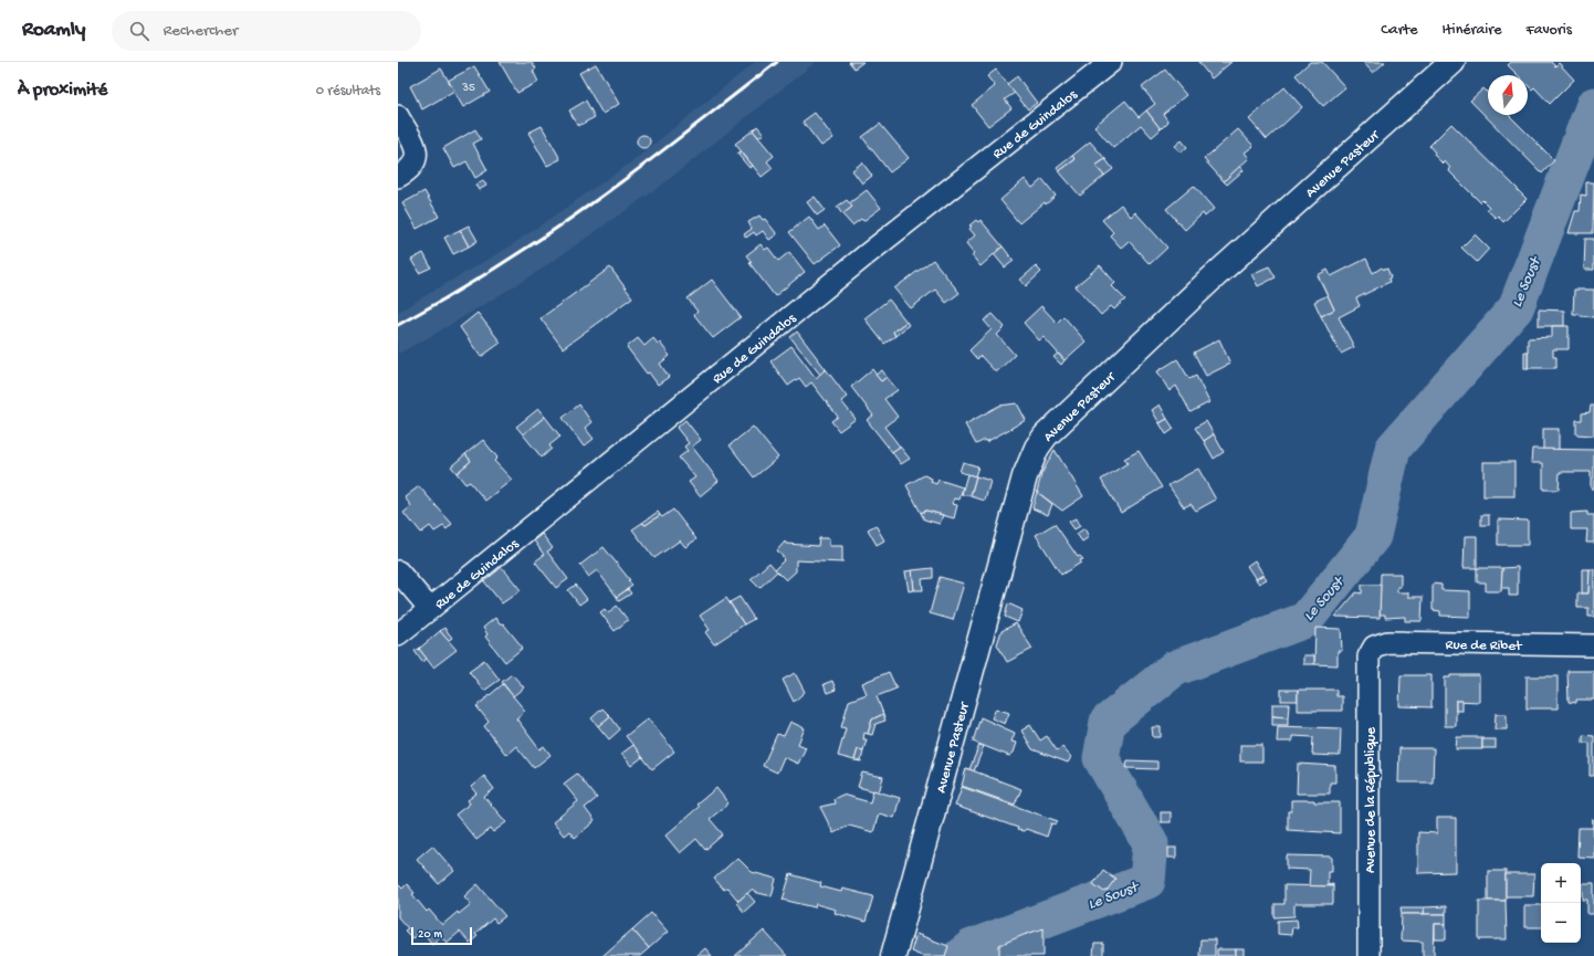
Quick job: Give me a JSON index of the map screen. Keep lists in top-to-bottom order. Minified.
{"streets":{"street":["Rue de Guindalos","Avenue Pasteur","Rue de Ribet","Avenue de la République"]},"crossings":[["Rue de Ribet","Avenue de la République"]],"water":["Le Soust"],"house_numbers":["35"],"scale_bar":"20 m","north":"top","page":{"header":"Roamly","search":"Rechercher","nav":["Carte","Itinéraire","Favoris"],"heading":["À proximité","0 résultats"],"map_buttons":["+","−"],"scale":"20 m"}}
